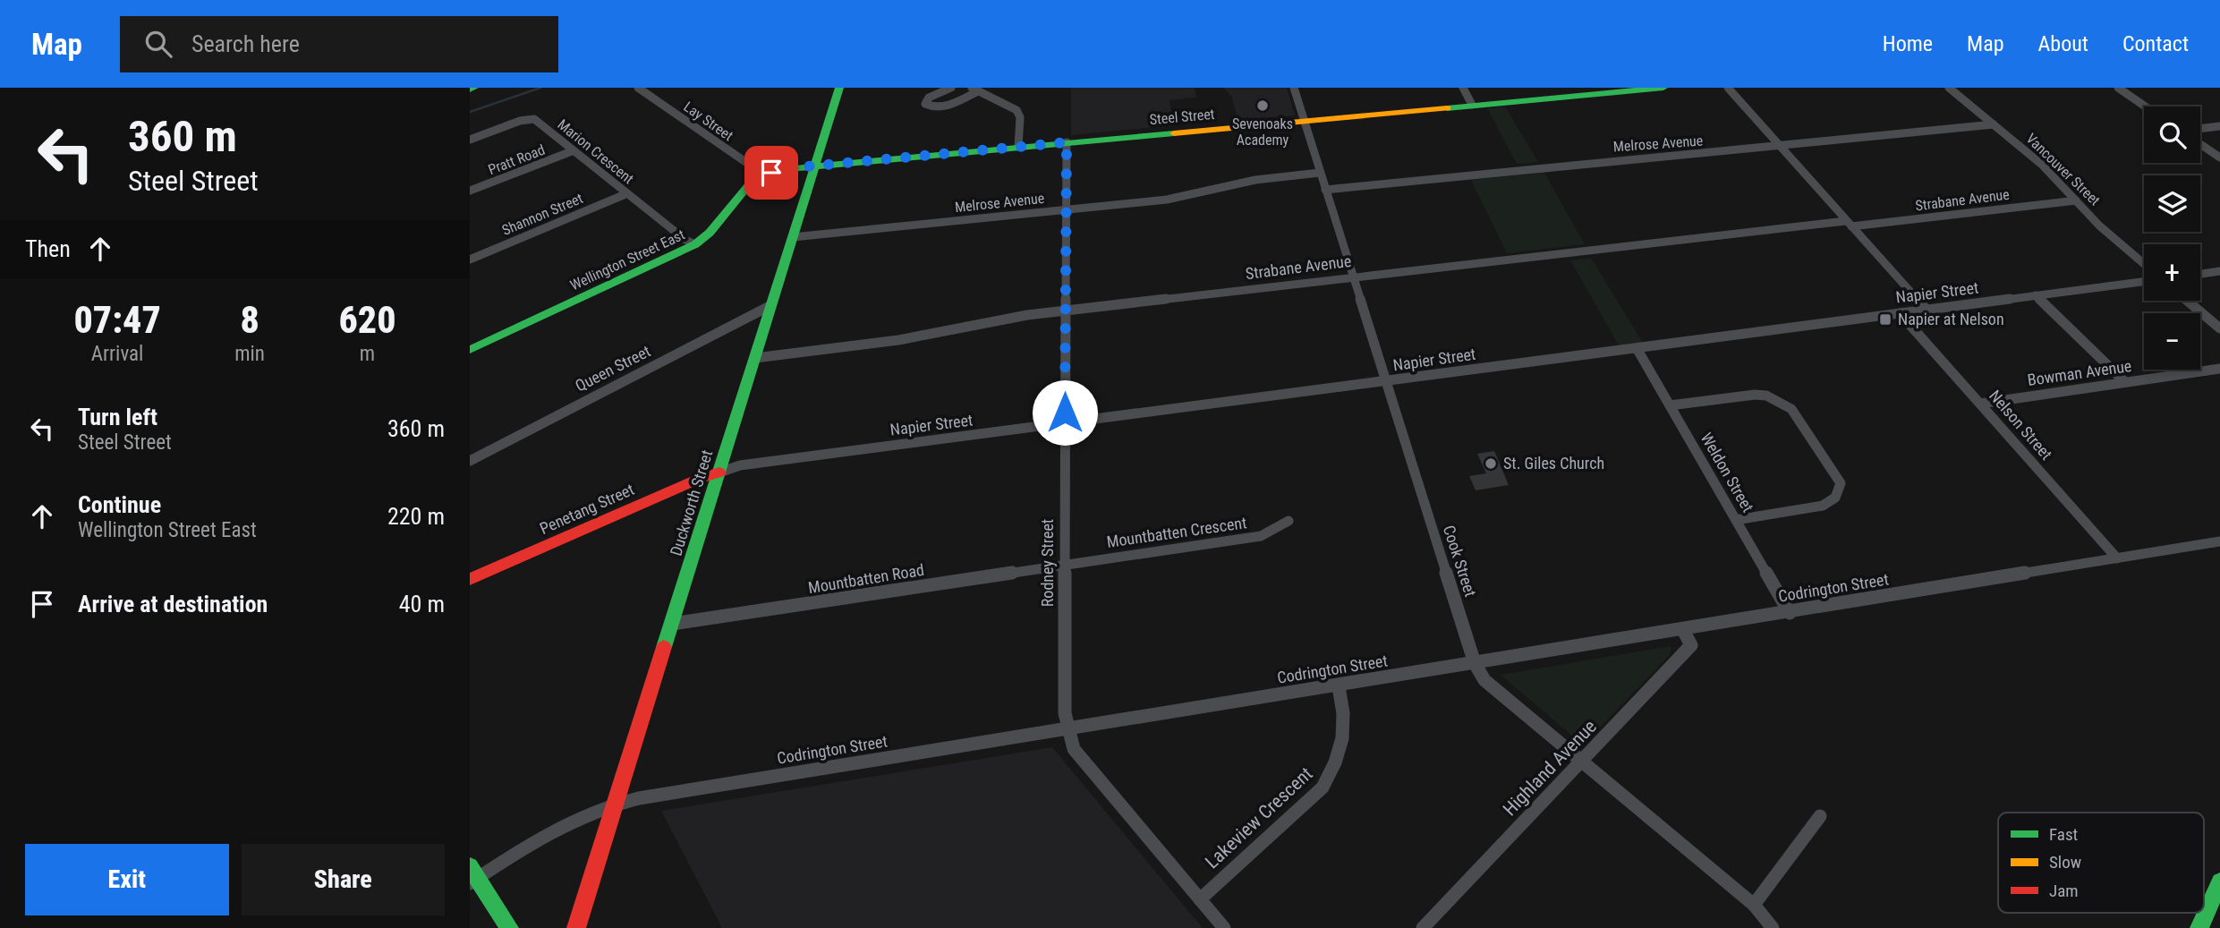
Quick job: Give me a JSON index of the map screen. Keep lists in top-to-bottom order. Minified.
{"streets":{"street":["Steel Street","Lay Street","Melrose Avenue","Marion Crescent","Pratt Road","Vancouver Street","Strabane Avenue","Shannon Street","Wellington Street East","Napier Street","Queen Street","Bowman Avenue","Nelson Street","Weldon Street","Duckworth Street","Penetang Street","Mountbatten Crescent","Cook Street","Rodney Street","Mountbatten Road","Codrington Street","Highland Avenue","Lakeview Crescent"]},"crossings":[["Steel Street","Wellington Street East"],["Steel Street","Duckworth Street"],["Steel Street","Cook Street"],["Steel Street","Rodney Street"],["Lay Street","Wellington Street East"],["Melrose Avenue","Vancouver Street"],["Melrose Avenue","Duckworth Street"],["Melrose Avenue","Cook Street"],["Melrose Avenue","Rodney Street"],["Marion Crescent","Pratt Road"],["Marion Crescent","Shannon Street"],["Marion Crescent","Wellington Street East"],["Vancouver Street","Strabane Avenue"],["Strabane Avenue","Duckworth Street"],["Strabane Avenue","Cook Street"],["Strabane Avenue","Rodney Street"],["Wellington Street East","Duckworth Street"],["Napier Street","Nelson Street"],["Napier Street","Weldon Street"],["Napier Street","Duckworth Street"],["Napier Street","Penetang Street"],["Napier Street","Cook Street"],["Napier Street","Rodney Street"],["Queen Street","Duckworth Street"],["Bowman Avenue","Nelson Street"],["Nelson Street","Codrington Street"],["Weldon Street","Codrington Street"],["Duckworth Street","Penetang Street"],["Duckworth Street","Mountbatten Road"],["Duckworth Street","Codrington Street"],["Mountbatten Crescent","Rodney Street"],["Mountbatten Crescent","Mountbatten Road"],["Cook Street","Codrington Street"],["Cook Street","Highland Avenue"],["Rodney Street","Mountbatten Road"],["Rodney Street","Codrington Street"],["Rodney Street","Lakeview Crescent"],["Codrington Street","Highland Avenue"],["Codrington Street","Lakeview Crescent"]],"places":{"other":["Sevenoaks Academy","St. Giles Church"],"transit":["Napier at Nelson"]},"legend":["Fast","Slow","Jam"],"page":{"header":"Map","search":"Search here","nav":["Home","Map","About","Contact"],"turn":["360 m","Steel Street"],"map_buttons":["+","−"],"then":"Then","eta":["07:47","Arrival","8","min","620","m"],"list":[{"name":"Turn left","note":"Steel Street","value":"360 m"},{"name":"Continue","note":"Wellington Street East","value":"220 m"},{"name":"Arrive at destination","value":"40 m"}],"buttons":["Exit","Share"]}}
